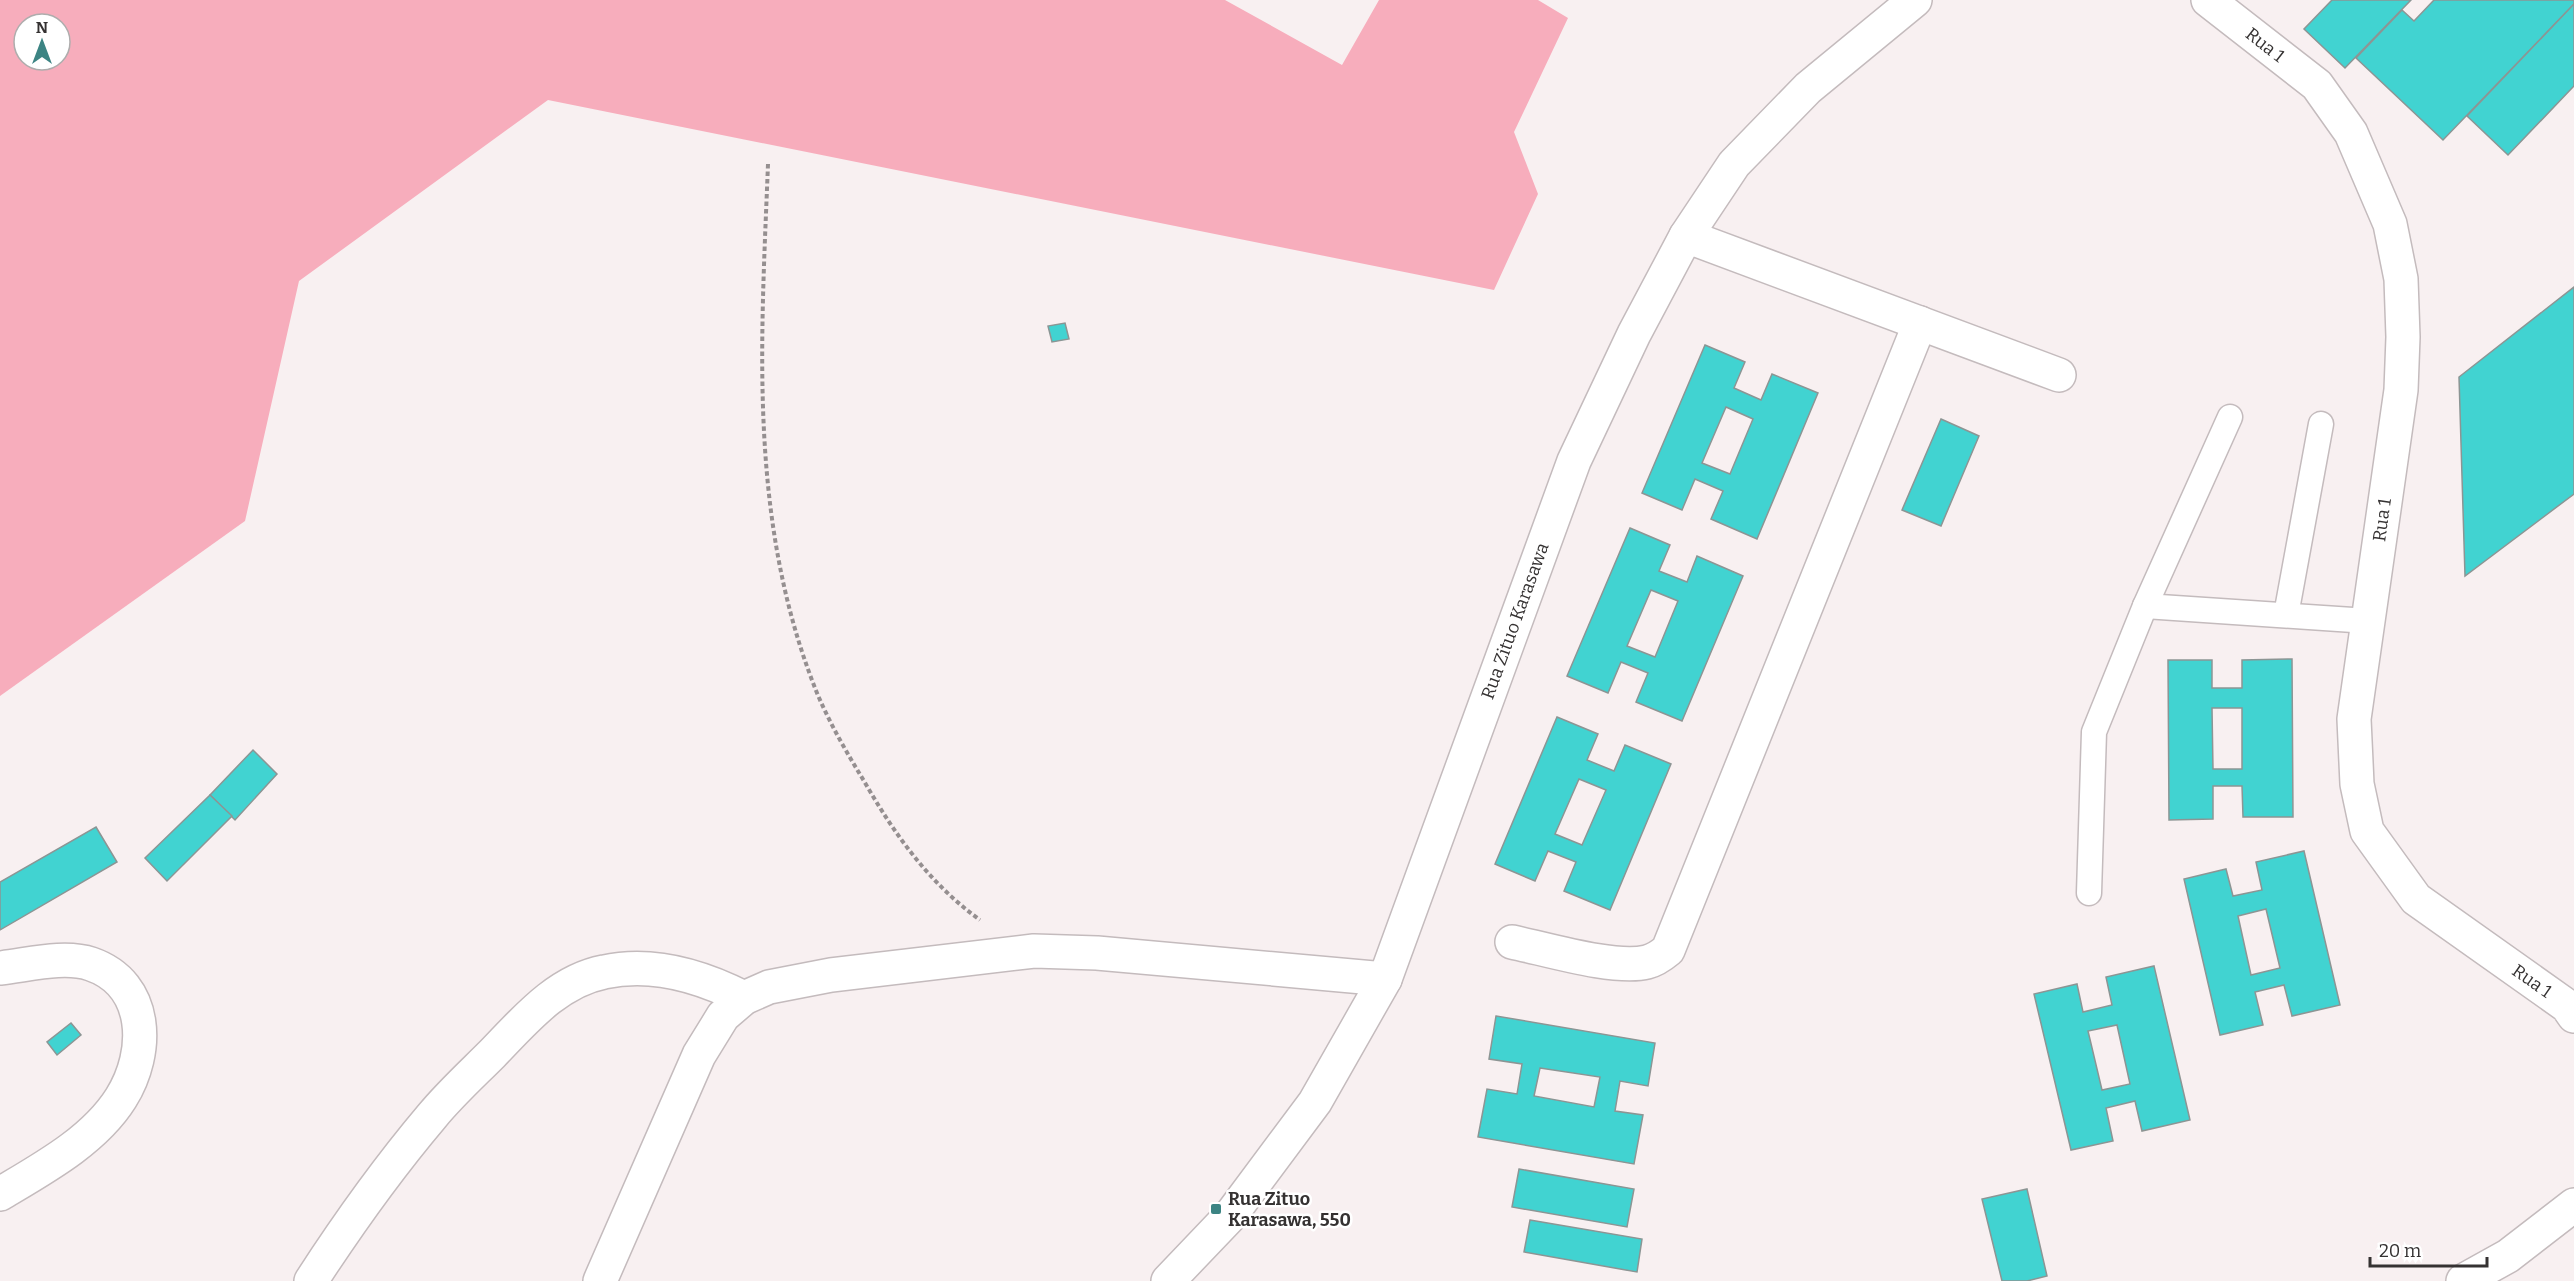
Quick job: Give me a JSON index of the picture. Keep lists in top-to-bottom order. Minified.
{"streets":{"street":["Rua 1","Rua Zituo Karasawa"]},"places":{"transit":["Rua Zituo Karasawa, 550"]},"scale_bar":"20 m","north":"top"}
